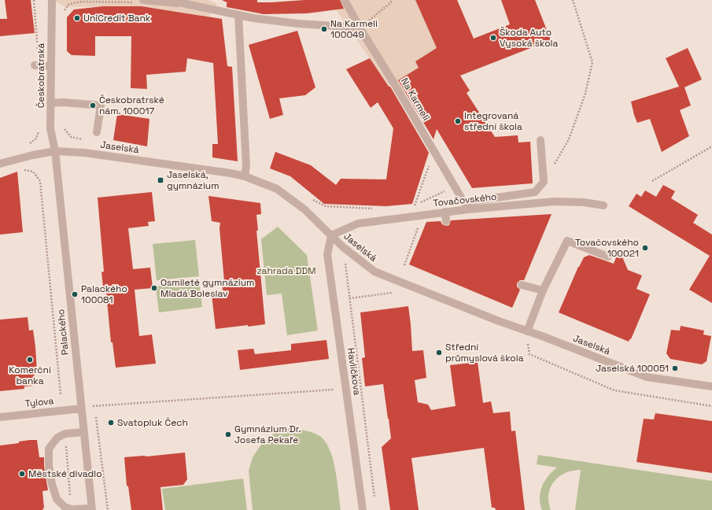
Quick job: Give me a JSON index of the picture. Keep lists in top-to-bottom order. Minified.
{"streets":{"street":["Českobratrská","Na Karmeli","Jaselská","Tovačovského","Palackého","Havlíčkova","Tylova"]},"crossings":[["Českobratrská","Jaselská"],["Českobratrská","Palackého"],["Na Karmeli","Tovačovského"],["Jaselská","Tovačovského"],["Jaselská","Palackého"],["Jaselská","Havlíčkova"],["Tovačovského","Havlíčkova"],["Palackého","Tylova"]],"parks":["zahrada DDM"],"places":{"other":["UniCredit Bank","Na Karmeli 100049","Škoda Auto Vysoká škola","Českobratrské nám. 100017","Integrovaná střední škola","Tovačovského 100021","Osmileté gymnázium Mladá Boleslav","Palackého 100081","Střední průmyslová škola","Komerční banka","Jaselská 100051","Svatopluk Čech","Gymnázium Dr. Josefa Pekaře","Městské divadlo"],"transit":["Jaselská, gymnázium"]}}
